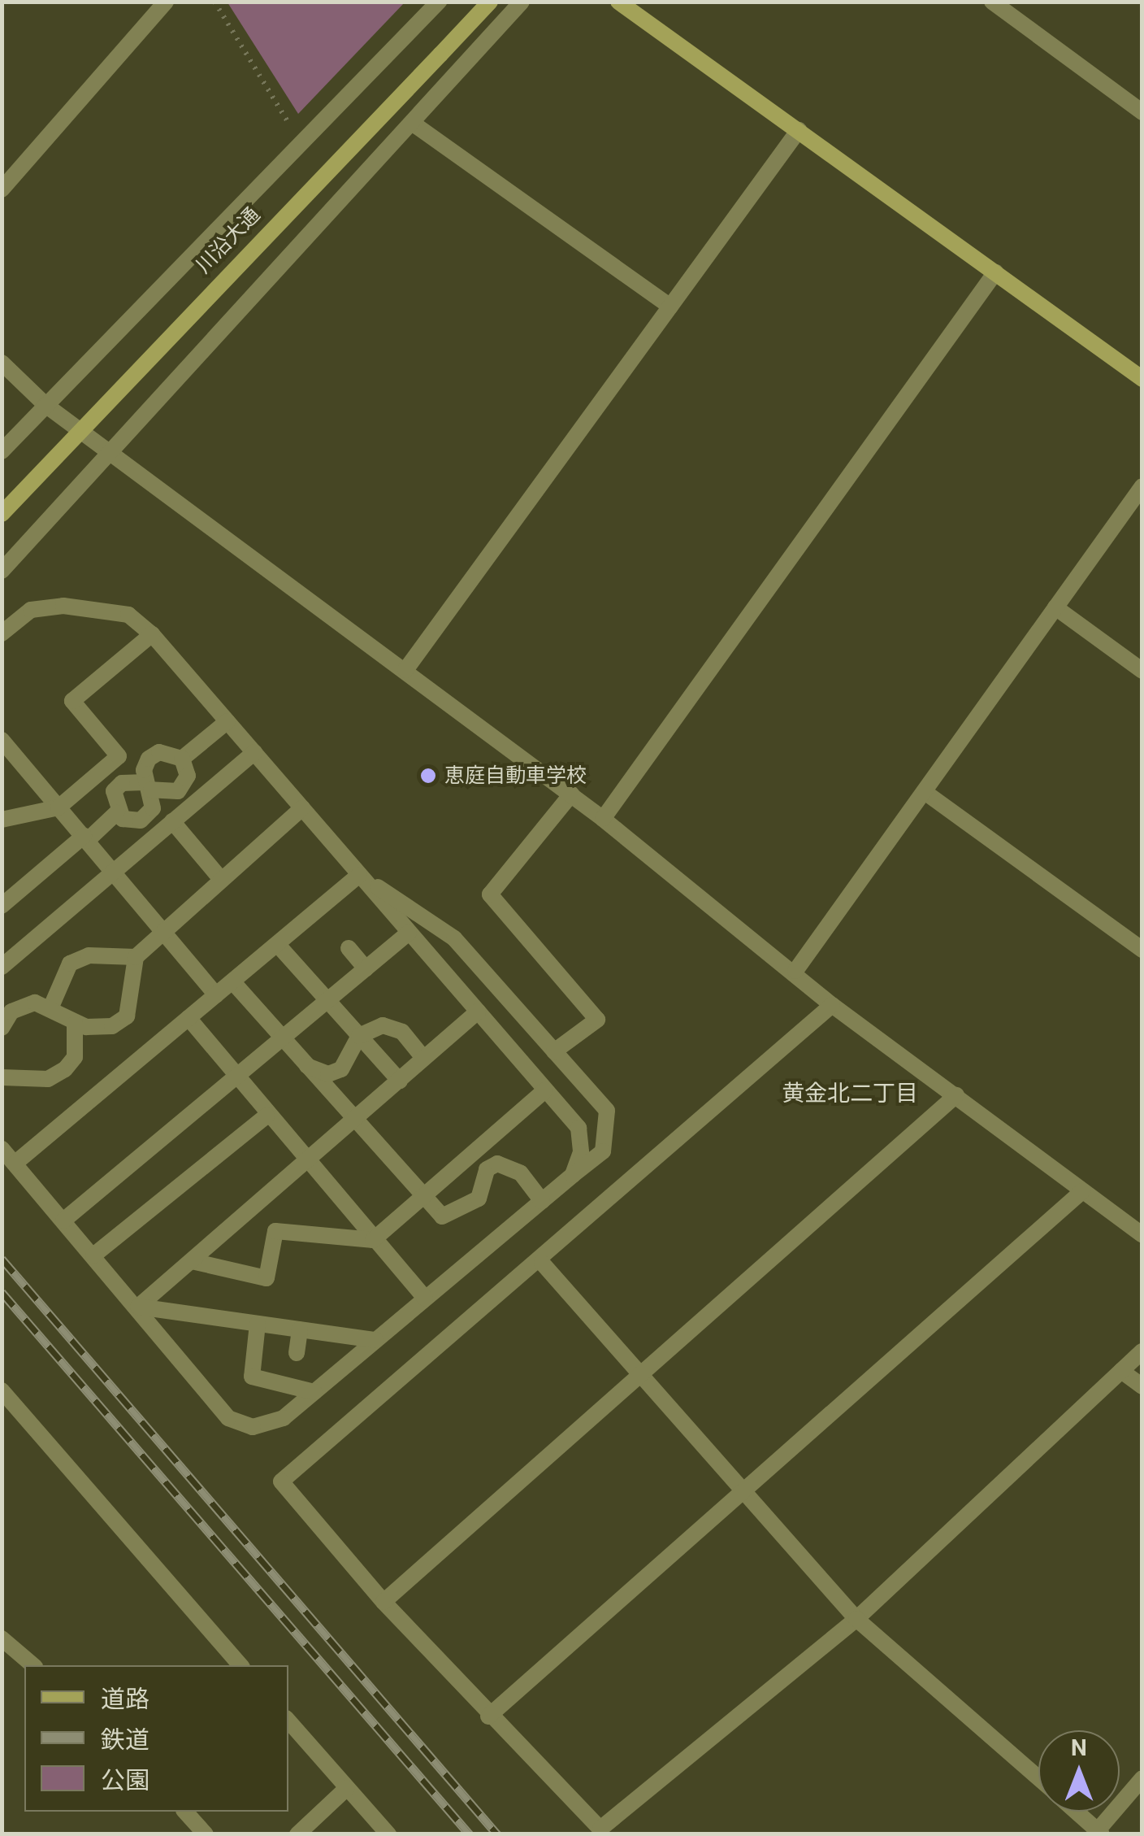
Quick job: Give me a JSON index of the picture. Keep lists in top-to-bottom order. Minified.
{"streets":{"street":["川沿大通"]},"districts":["黄金北二丁目"],"places":["恵庭自動車学校"],"legend":["道路","鉄道","公園"],"north":"top"}
